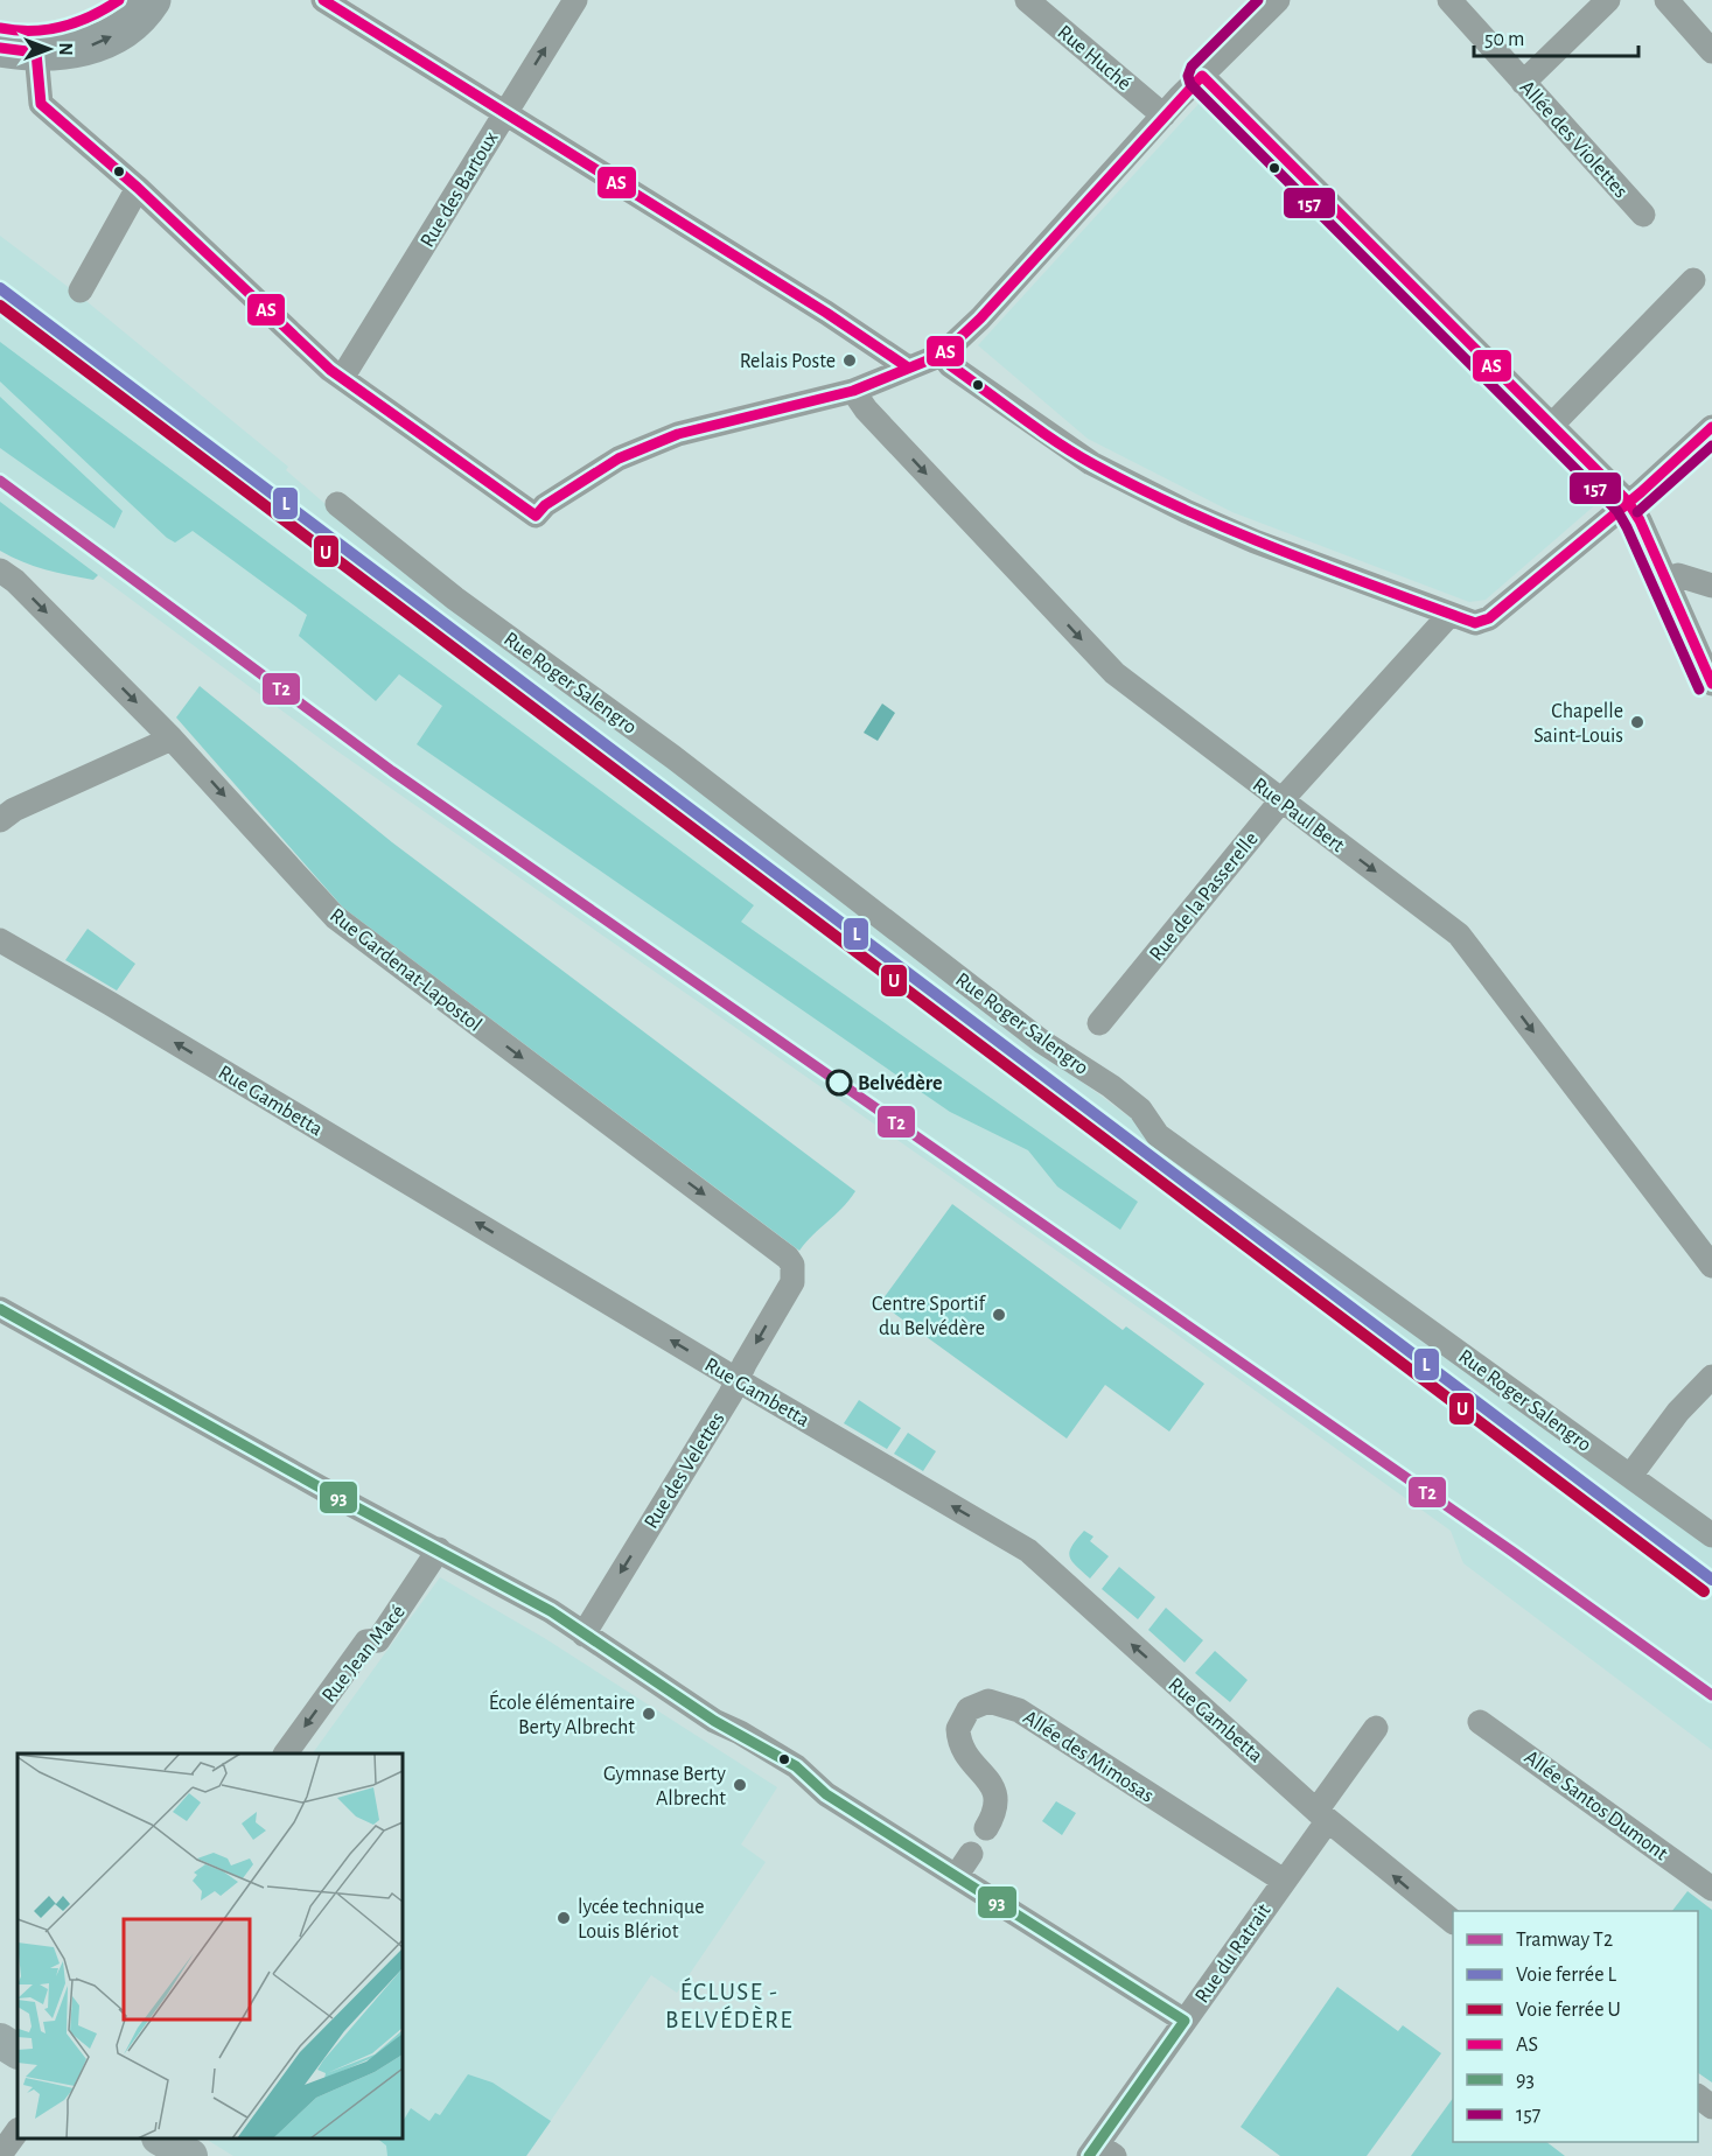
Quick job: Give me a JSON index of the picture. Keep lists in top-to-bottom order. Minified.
{"streets":{"street":["Rue Huché","Allée des Violettes","Rue des Bartoux","Rue Roger Salengro","Rue Paul Bert","Rue de la Passerelle","Rue Gardenat-Lapostol","Rue Gambetta","Rue des Velettes","Rue Jean Macé","Allée des Mimosas","Allée Santos Dumont","Rue du Ratrait"]},"crossings":[["Rue Paul Bert","Rue de la Passerelle"],["Rue Gardenat-Lapostol","Rue des Velettes"],["Rue Gambetta","Rue des Velettes"],["Rue Gambetta","Rue du Ratrait"],["Allée des Mimosas","Rue du Ratrait"]],"one_way":["Rue Gardenat-Lapostol","Rue Gambetta","Rue des Velettes","Rue Jean Macé"],"districts":["ÉCLUSE - BELVÉDÈRE"],"places":["Relais Poste","Chapelle Saint-Louis","Belvédère","Centre Sportif du Belvédère","École élémentaire Berty Albrecht","Gymnase Berty Albrecht","lycée technique Louis Blériot"],"lines":["transit line AS","transit line 157","rail line L","rail line U","tram line T2","transit line 93"],"legend":["Tramway T2","Voie ferrée L","Voie ferrée U","AS","93","157"],"scale_bar":"50 m","north":"right"}
